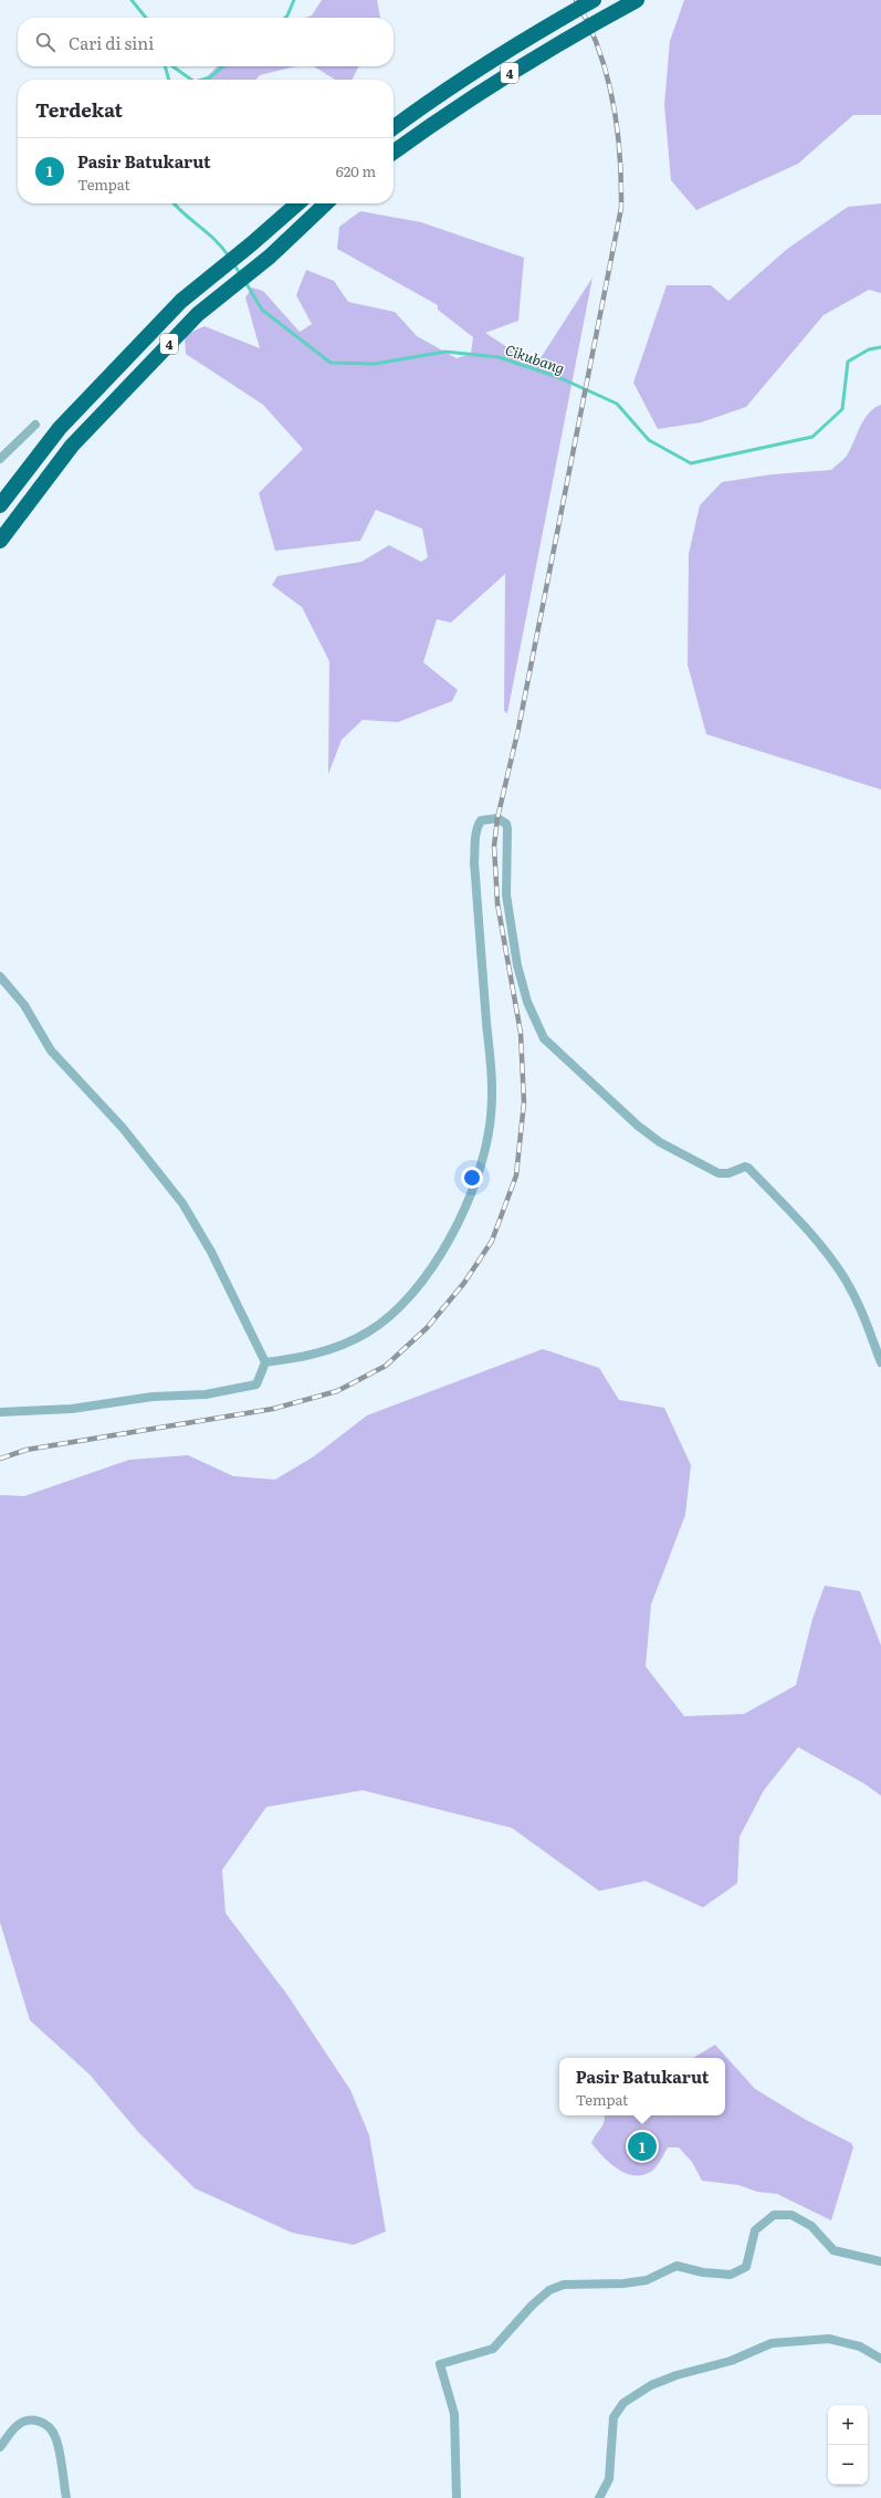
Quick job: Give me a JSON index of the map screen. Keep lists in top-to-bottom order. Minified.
{"streets":{"highway":["4"]},"water":["Cikubang"],"page":{"search":"Cari di sini","heading":"Terdekat","list":[{"mark":"1","name":"Pasir Batukarut","note":"Tempat","value":"620 m"}],"popup":["Pasir Batukarut","Tempat"],"pins":"1","map_buttons":["+","−"]}}
